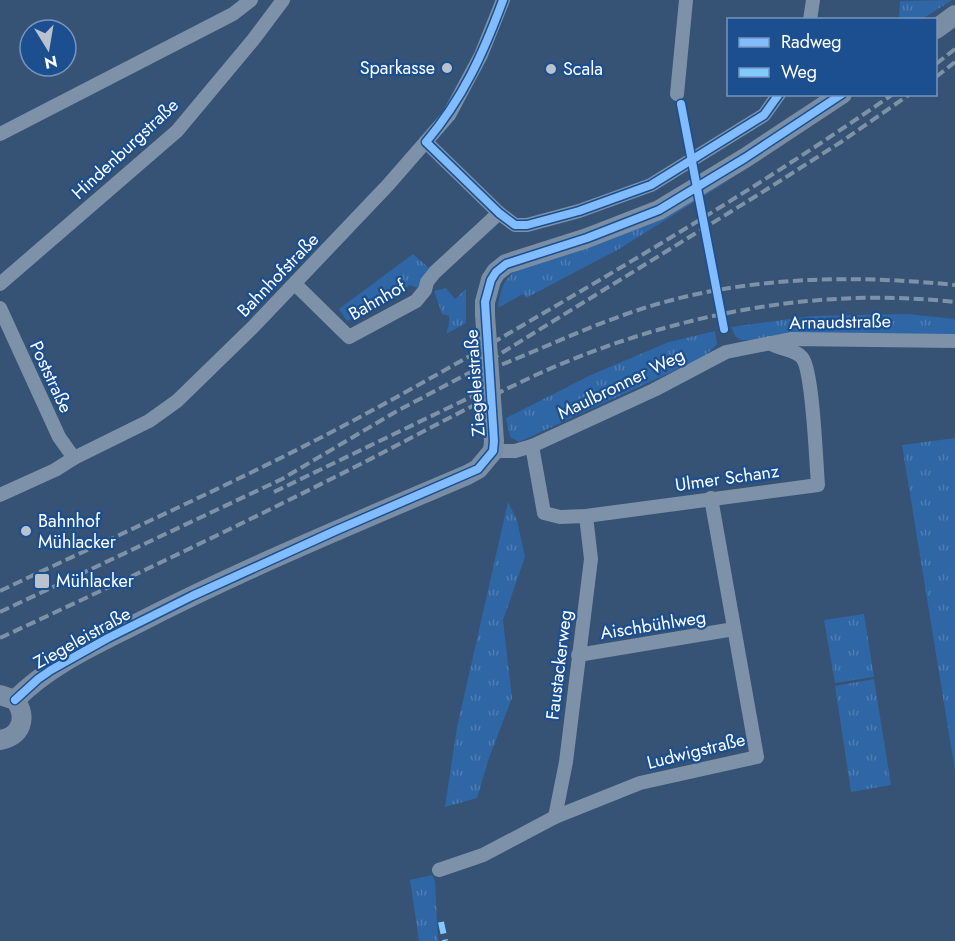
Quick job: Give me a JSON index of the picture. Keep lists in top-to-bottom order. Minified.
{"streets":{"street":["Hindenburgstraße","Bahnhofstraße","Bahnhof","Arnaudstraße","Poststraße","Ziegeleistraße","Maulbronner Weg","Ulmer Schanz","Aischbühlweg","Faustackerweg","Ludwigstraße"]},"crossings":[["Bahnhofstraße","Bahnhof"],["Bahnhofstraße","Poststraße"],["Arnaudstraße","Maulbronner Weg"],["Arnaudstraße","Ulmer Schanz"],["Ziegeleistraße","Maulbronner Weg"],["Ziegeleistraße","Ulmer Schanz"],["Maulbronner Weg","Ulmer Schanz"],["Ulmer Schanz","Faustackerweg"],["Ulmer Schanz","Ludwigstraße"],["Aischbühlweg","Faustackerweg"],["Aischbühlweg","Ludwigstraße"],["Faustackerweg","Ludwigstraße"]],"places":{"other":["Sparkasse","Scala","Bahnhof Mühlacker"],"transit":["Mühlacker"]},"legend":["Radweg","Weg"],"north":"bottom"}
